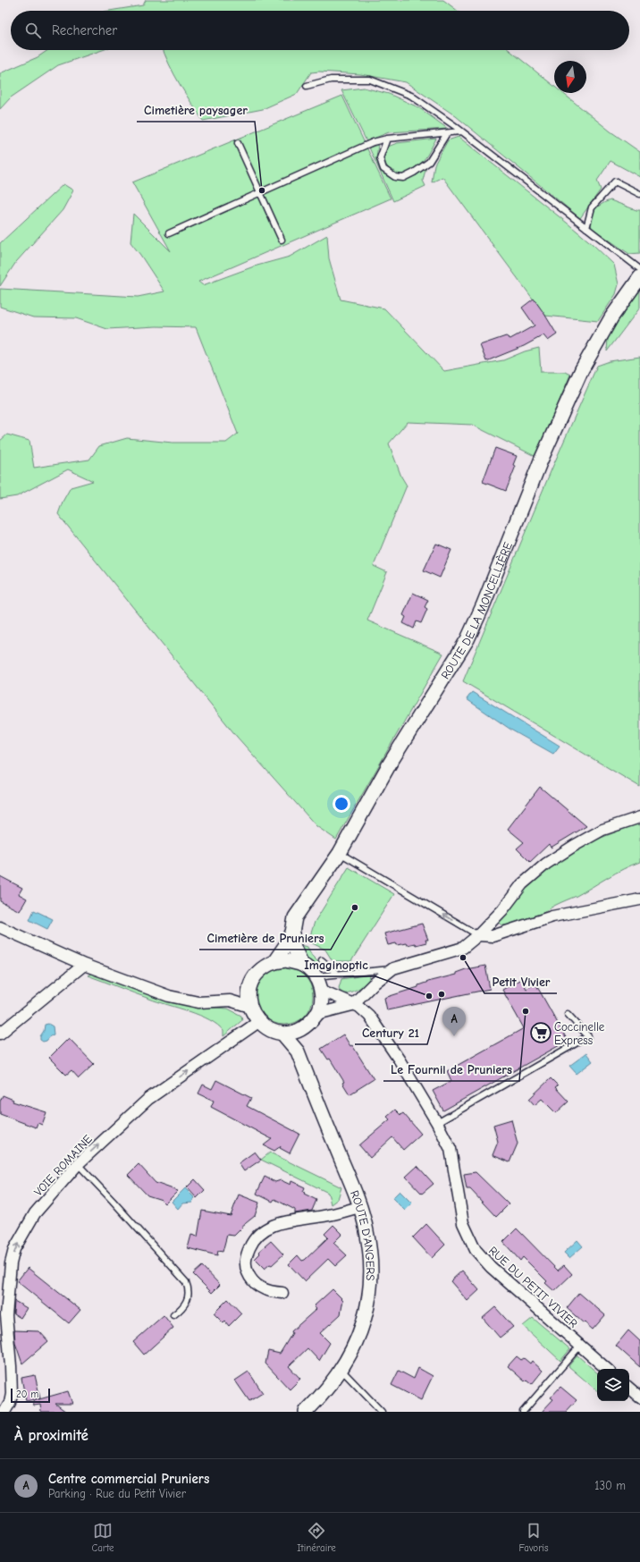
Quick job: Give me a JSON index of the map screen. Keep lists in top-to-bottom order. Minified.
{"streets":{"street":["ROUTE DE LA MONCELLIÈRE","VOIE ROMAINE","ROUTE D'ANGERS","RUE DU PETIT VIVIER"]},"crossings":[["ROUTE DE LA MONCELLIÈRE","VOIE ROMAINE"],["ROUTE DE LA MONCELLIÈRE","ROUTE D'ANGERS"],["ROUTE DE LA MONCELLIÈRE","RUE DU PETIT VIVIER"],["VOIE ROMAINE","ROUTE D'ANGERS"],["VOIE ROMAINE","RUE DU PETIT VIVIER"],["ROUTE D'ANGERS","RUE DU PETIT VIVIER"]],"one_way":["VOIE ROMAINE"],"places":{"other":["Cimetière paysager","Cimetière de Pruniers","Petit Vivier","Century 21","Imaginoptic","Le Fournil de Pruniers"],"supermarket":["Coccinelle Express"]},"scale_bar":"20 m","north":"bottom","page":{"search":"Rechercher","pins":"A","scale":"20 m","heading":"À proximité","list":[{"mark":"A","name":"Centre commercial Pruniers","note":"Parking · Rue du Petit Vivier","value":"130 m"}],"nav":["Carte","Itinéraire","Favoris"]}}
